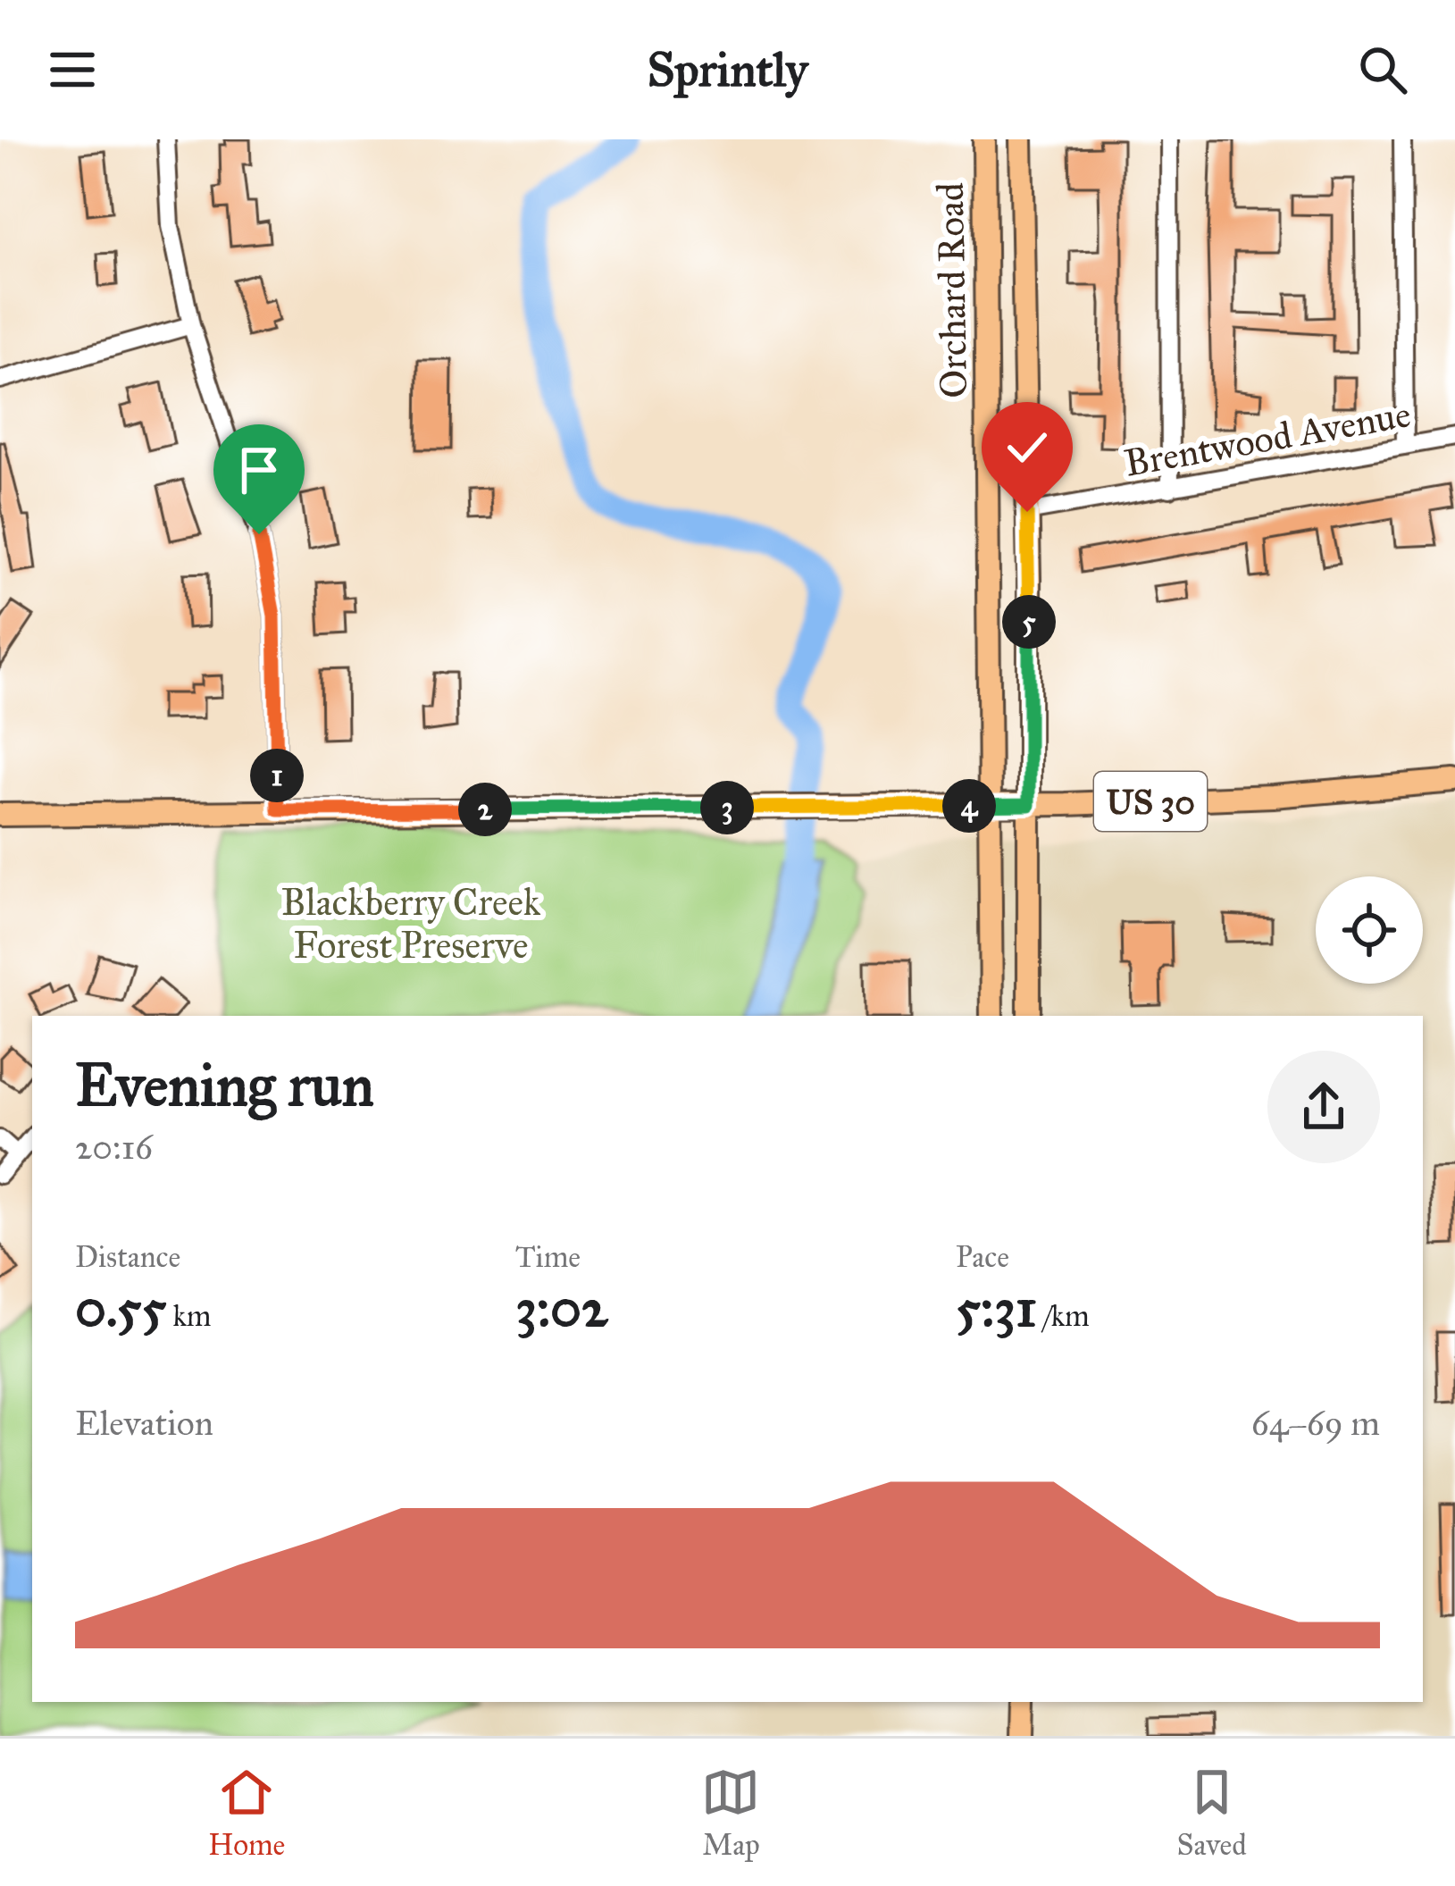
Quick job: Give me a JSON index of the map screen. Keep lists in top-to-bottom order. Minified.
{"streets":{"main road":["Orchard Road","US 30"],"street":["Brentwood Avenue"]},"crossings":[["Orchard Road","Brentwood Avenue"],["Orchard Road","US 30"]],"parks":["Blackberry Creek Forest Preserve"],"page":{"header":"Sprintly","pins":["5","1","4","3","2"],"heading":["Evening run","20:16"],"stats":[["Distance","0.55 km"],["Time","3:02"],["Pace","5:31 /km"]],"chart":["Elevation","64–69 m"],"tabs":["Home","Map","Saved"]}}
